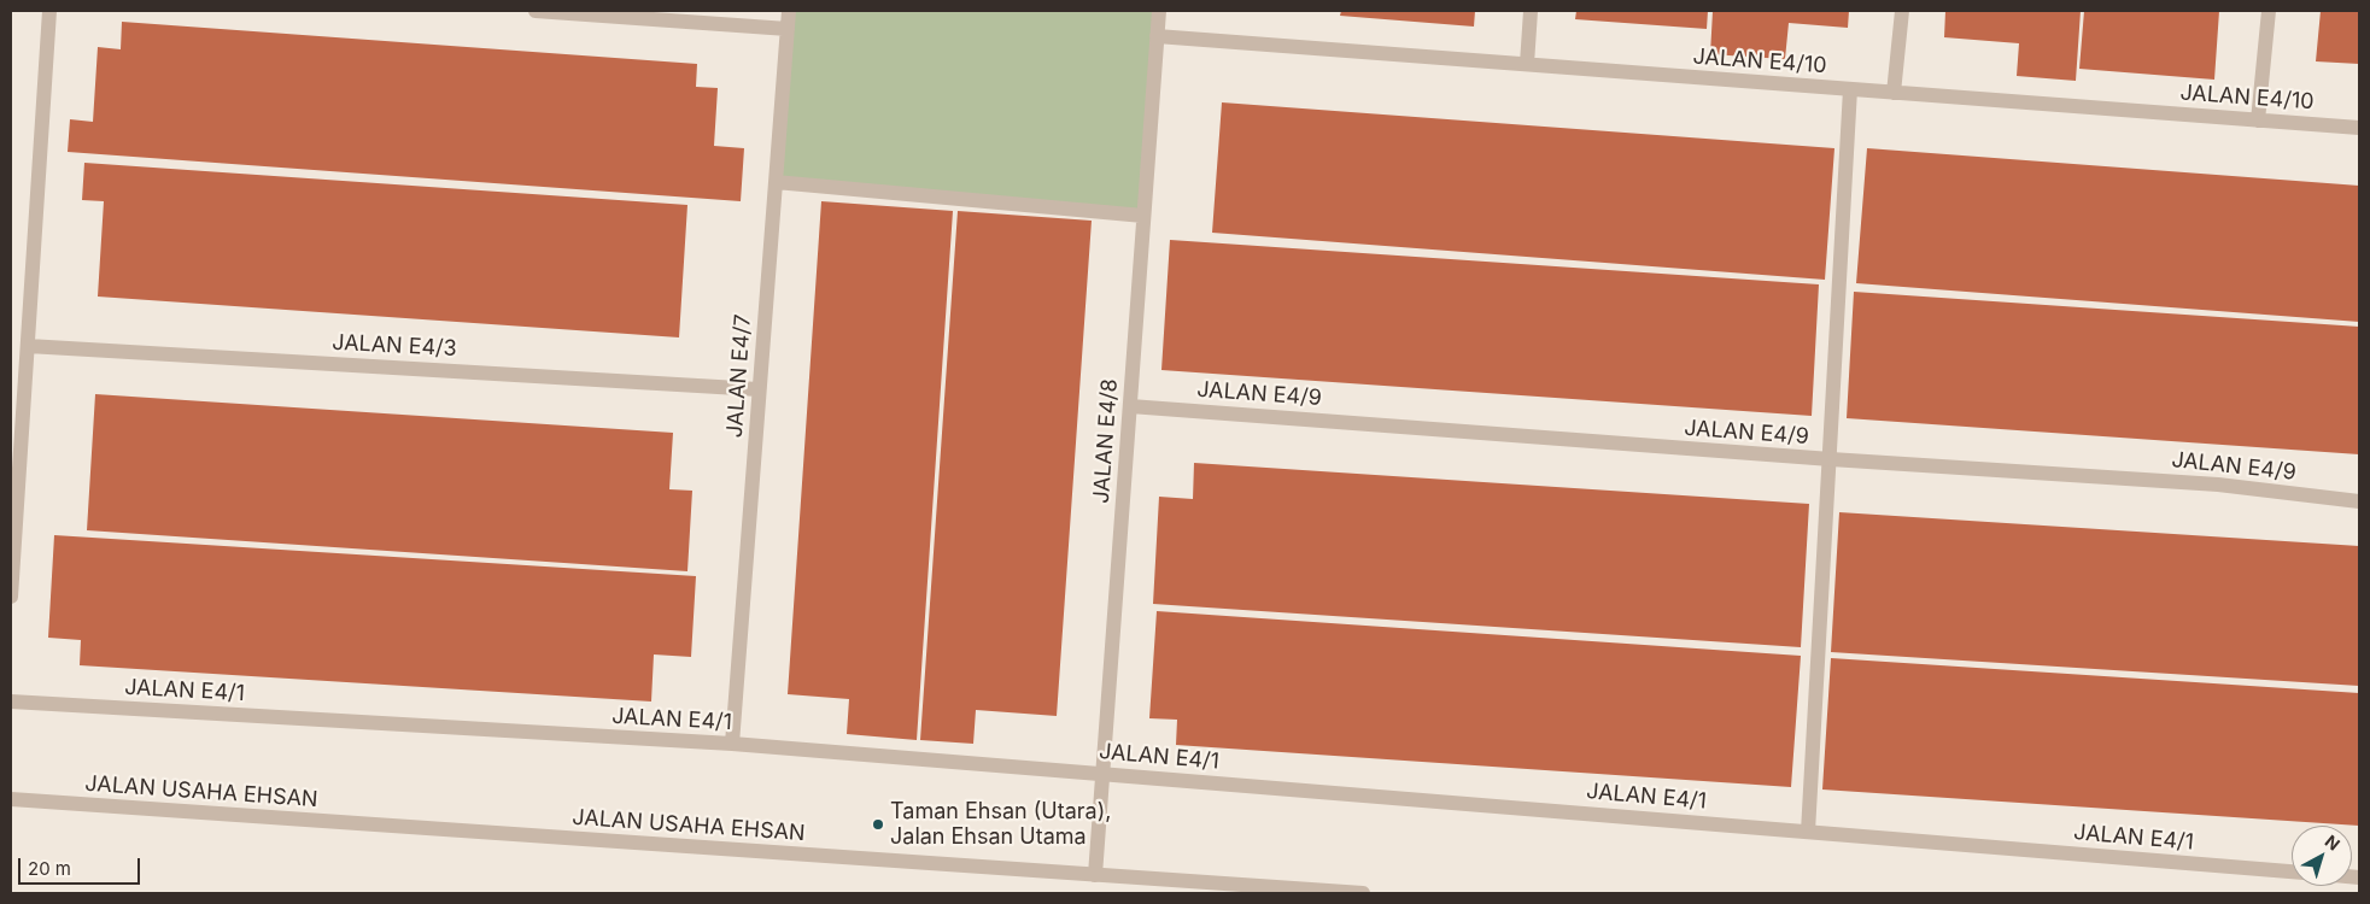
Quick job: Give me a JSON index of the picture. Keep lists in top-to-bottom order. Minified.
{"streets":{"street":["JALAN E4/10","JALAN E4/3","JALAN E4/7","JALAN E4/9","JALAN E4/8","JALAN E4/1","JALAN USAHA EHSAN"]},"crossings":[["JALAN E4/10","JALAN E4/8"],["JALAN E4/3","JALAN E4/7"],["JALAN E4/7","JALAN E4/1"],["JALAN E4/9","JALAN E4/8"],["JALAN E4/8","JALAN E4/1"],["JALAN E4/8","JALAN USAHA EHSAN"]],"places":["Taman Ehsan (Utara), Jalan Ehsan Utama"],"scale_bar":"20 m","north":"top right"}
